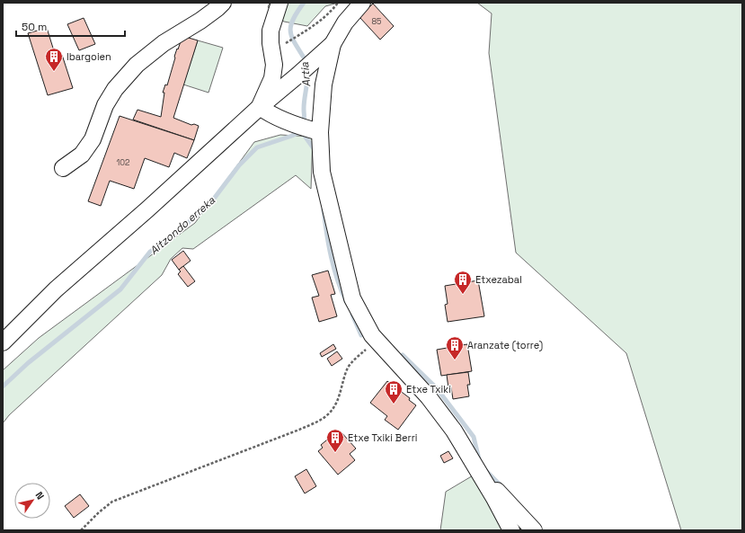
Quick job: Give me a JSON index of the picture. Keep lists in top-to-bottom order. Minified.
{"water":["Artia","Aitzondo erreka"],"places":{"building":["Ibargoien","Etxezabal","Aranzate (torre)","Etxe Txiki","Etxe Txiki Berri"]},"house_numbers":["85","102"],"scale_bar":"50 m","north":"top right"}
